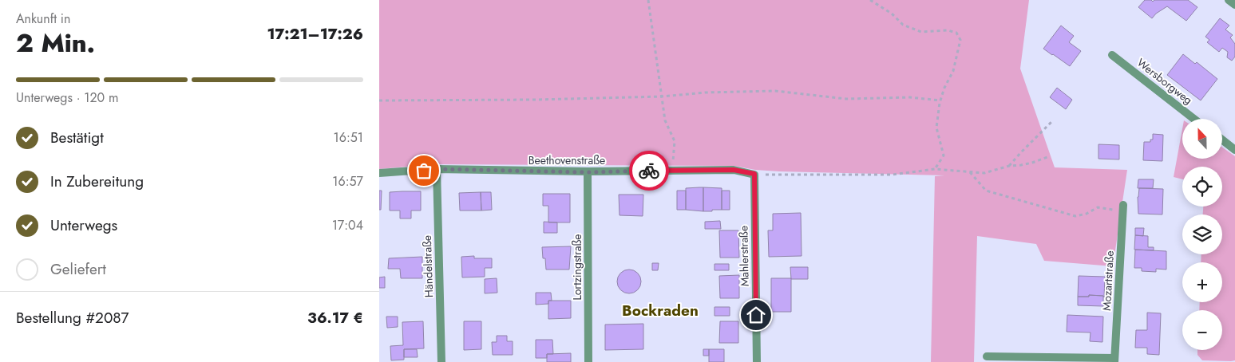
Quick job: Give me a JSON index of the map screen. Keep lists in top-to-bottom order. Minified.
{"streets":{"street":["Wersborgweg","Beethovenstraße","Mahlerstraße","Händelstraße","Lortzingstraße","Mozartstraße"]},"crossings":[["Beethovenstraße","Mahlerstraße"],["Beethovenstraße","Händelstraße"],["Beethovenstraße","Lortzingstraße"]],"districts":["Bockraden"],"north":"top","page":{"heading":["2 Min.","Ankunft in","17:21–17:26"],"panel":["Bestellung #2087","36.17 €"],"bar":"Unterwegs · 120 m","list":[["Bestätigt","16:51"],["In Zubereitung","16:57"],["Unterwegs","17:04"],"Geliefert"],"map_buttons":["+","−"]}}
